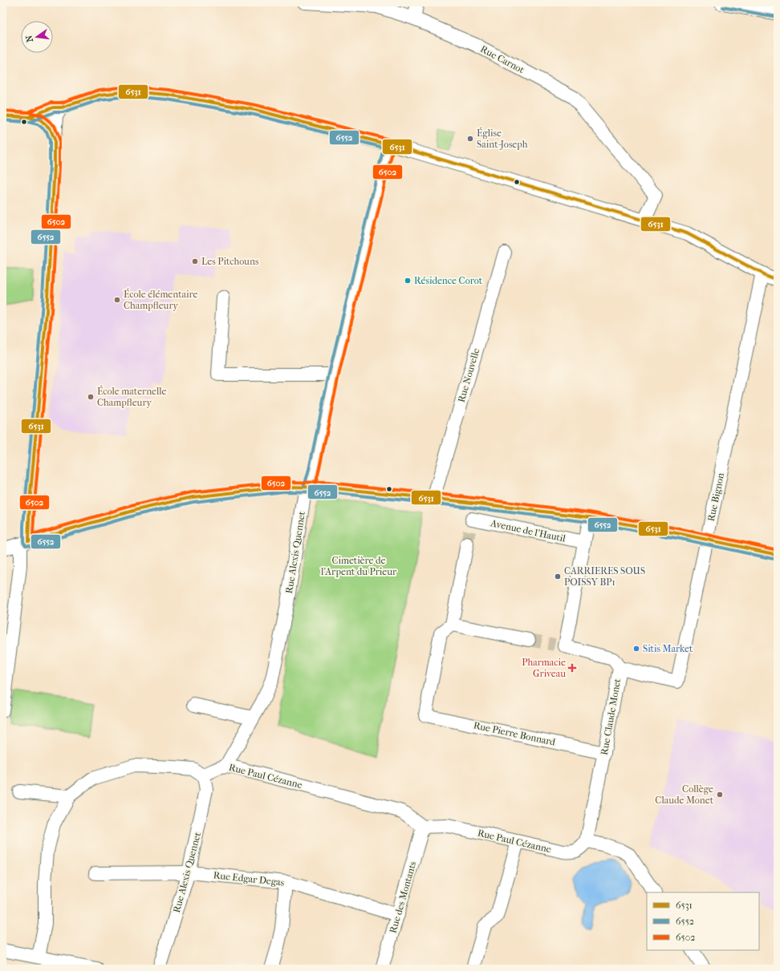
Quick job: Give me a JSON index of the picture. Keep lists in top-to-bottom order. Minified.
{"streets":{"street":["Rue Carnot","Rue Nouvelle","Rue Bignon","Avenue de l'Hautil","Rue Alexis Quennet","Rue Claude Monet","Rue Pierre Bonnard","Rue Paul Cézanne","Rue Edgar Degas","Rue des Montants"]},"crossings":[["Rue Nouvelle","Avenue de l'Hautil"],["Rue Bignon","Avenue de l'Hautil"],["Rue Bignon","Rue Claude Monet"],["Avenue de l'Hautil","Rue Alexis Quennet"],["Avenue de l'Hautil","Rue Claude Monet"],["Rue Alexis Quennet","Rue Paul Cézanne"],["Rue Alexis Quennet","Rue Edgar Degas"],["Rue Claude Monet","Rue Pierre Bonnard"],["Rue Claude Monet","Rue Paul Cézanne"],["Rue Paul Cézanne","Rue des Montants"],["Rue Edgar Degas","Rue des Montants"]],"parks":["Cimetière de l'Arpent du Prieur"],"places":{"other":["Église Saint-Joseph","Les Pitchouns","Résidence Corot","École élémentaire Champfleury","École maternelle Champfleury","CARRIERES SOUS POISSY BP1","Sitis Market","Collège Claude Monet"],"health":["Pharmacie Griveau"]},"lines":["transit line 6552","transit line 6502","transit line 6531"],"legend":["6531","6552","6502"],"north":"left"}
